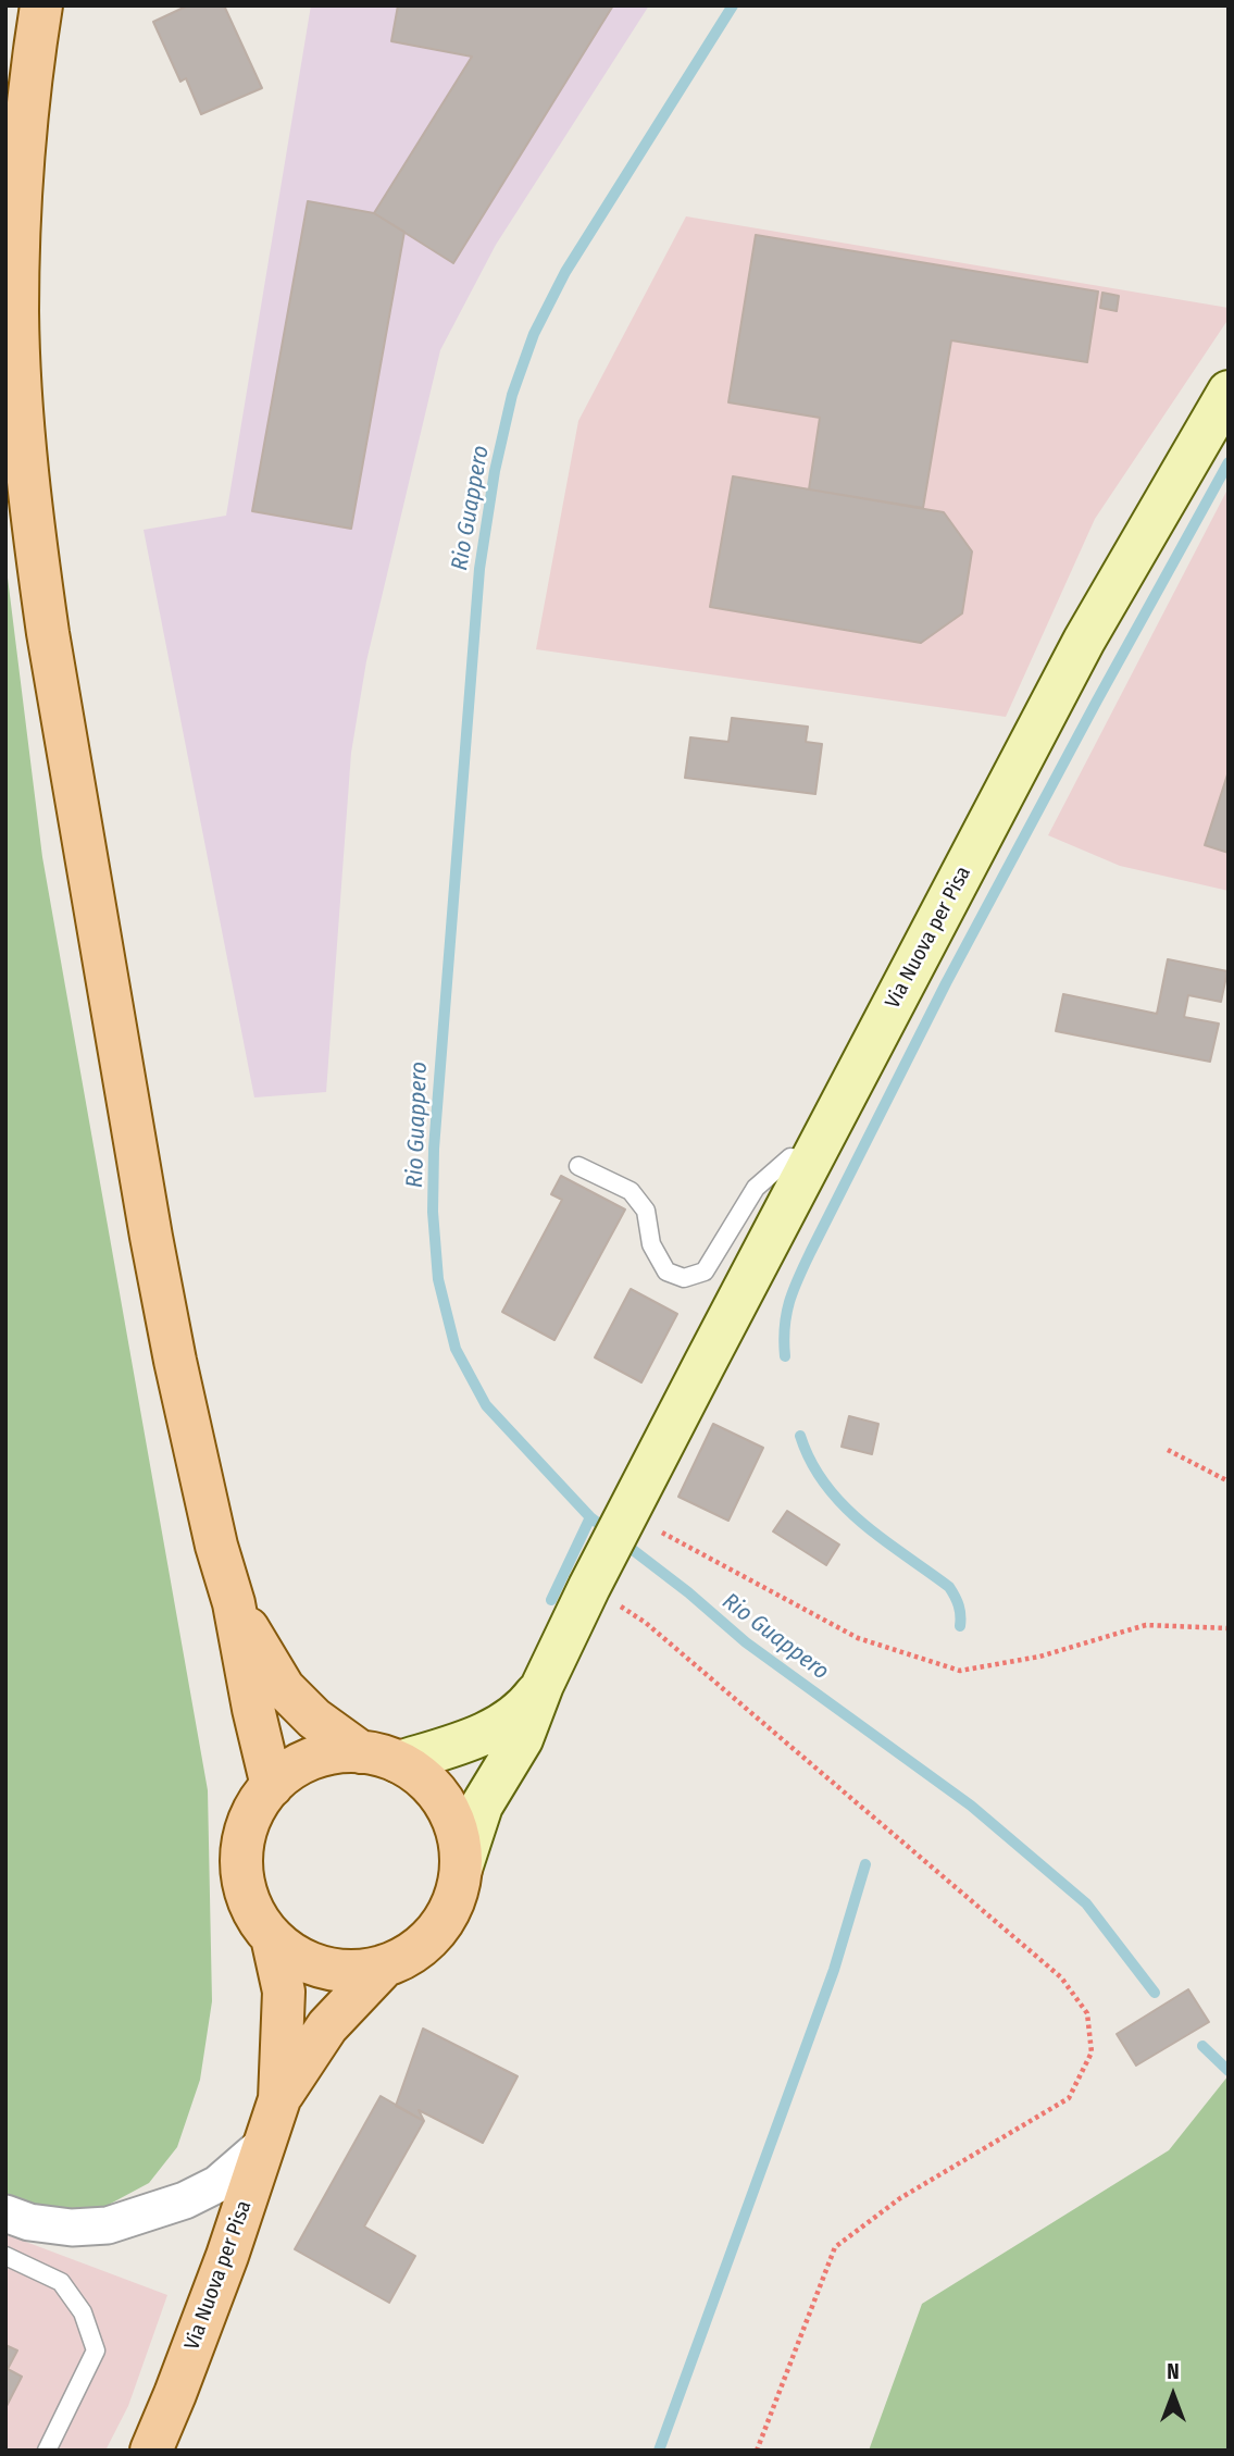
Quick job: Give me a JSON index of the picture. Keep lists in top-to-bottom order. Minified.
{"streets":{"main road":["Via Nuova per Pisa"]},"water":["Rio Guappero"],"north":"top"}
